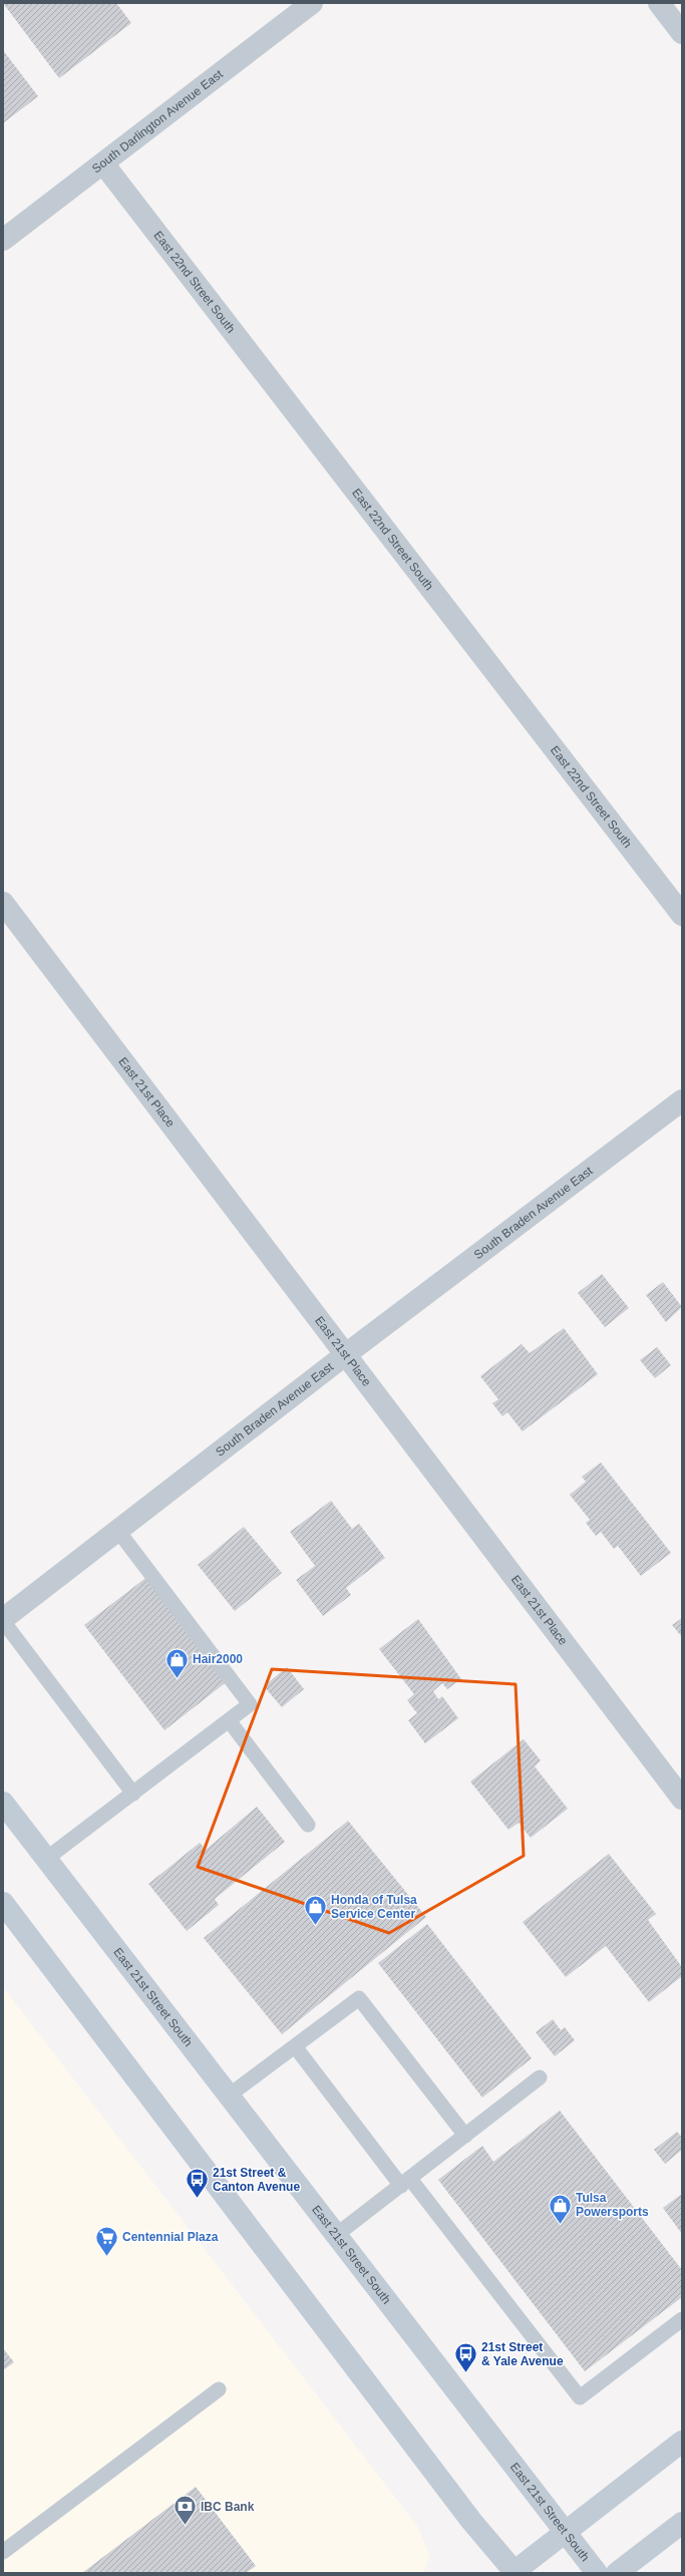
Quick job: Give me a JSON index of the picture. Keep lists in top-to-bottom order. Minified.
{"streets":{"main road":["East 21st Street South"],"street":["South Darlington Avenue East","East 22nd Street South","East 21st Place","South Braden Avenue East"]},"crossings":[["South Darlington Avenue East","East 22nd Street South"],["East 21st Place","South Braden Avenue East"]],"places":{"shop":["Hair2000","Honda of Tulsa Service Center","Tulsa Powersports"],"bus stop":["21st Street & Canton Avenue","21st Street & Yale Avenue"],"supermarket":["Centennial Plaza"],"bank":["IBC Bank"]}}
